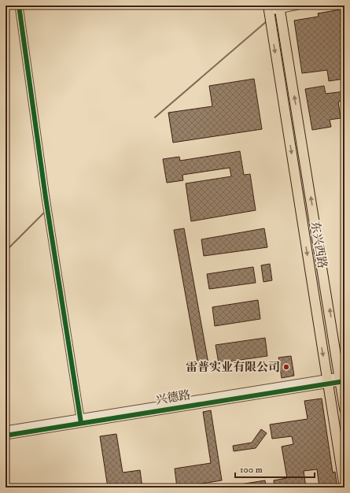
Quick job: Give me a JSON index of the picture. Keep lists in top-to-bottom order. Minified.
{"streets":{"main road":["东兴西路"],"street":["兴德路"]},"crossings":[["东兴西路","兴德路"]],"places":["雷普实业有限公司"],"scale_bar":"100 m"}
